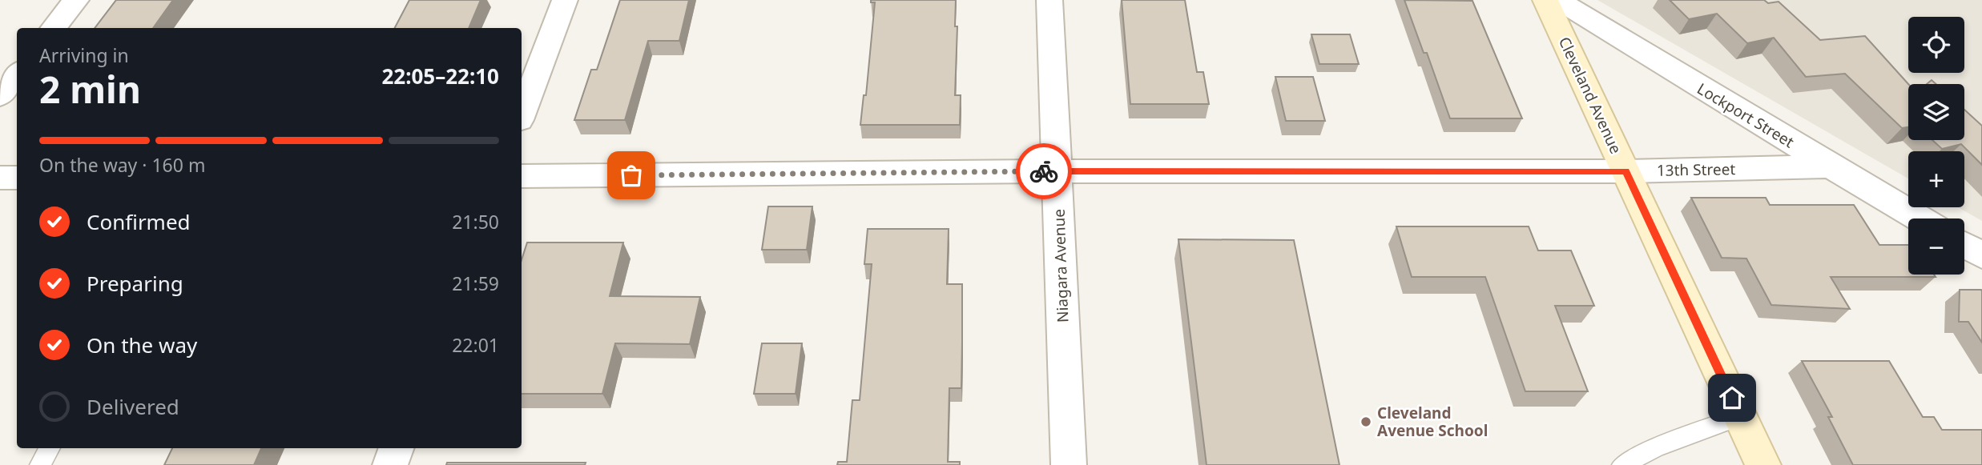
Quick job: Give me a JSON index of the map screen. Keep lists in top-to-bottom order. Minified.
{"streets":{"main road":["Cleveland Avenue"],"street":["Lockport Street","13th Street","Niagara Avenue"]},"crossings":[["Cleveland Avenue","13th Street"],["Lockport Street","13th Street"],["13th Street","Niagara Avenue"]],"places":["Cleveland Avenue School"],"page":{"map_buttons":["+","−"],"heading":["2 min","Arriving in","22:05–22:10"],"bar":"On the way · 160 m","list":[["Confirmed","21:50"],["Preparing","21:59"],["On the way","22:01"],"Delivered"]}}
